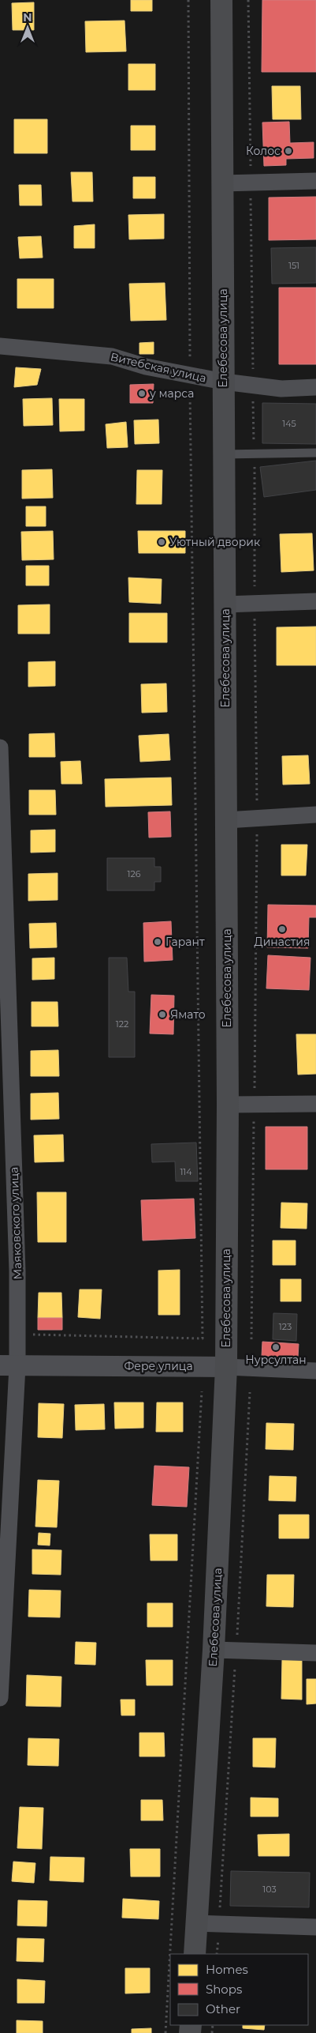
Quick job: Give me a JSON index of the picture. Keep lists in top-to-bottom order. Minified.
{"streets":{"main road":["Елебесова улица"],"street":["Витебская улица","Маяковского улица","Фере улица"]},"crossings":[["Елебесова улица","Витебская улица"],["Елебесова улица","Фере улица"],["Маяковского улица","Фере улица"]],"places":["Колос","у марса","Уютный дворик","Династия","Гарант","Ямато","Нурсултан"],"house_numbers":["151","145","126","122","114","123","103"],"legend":["Homes","Shops","Other"],"north":"top"}
